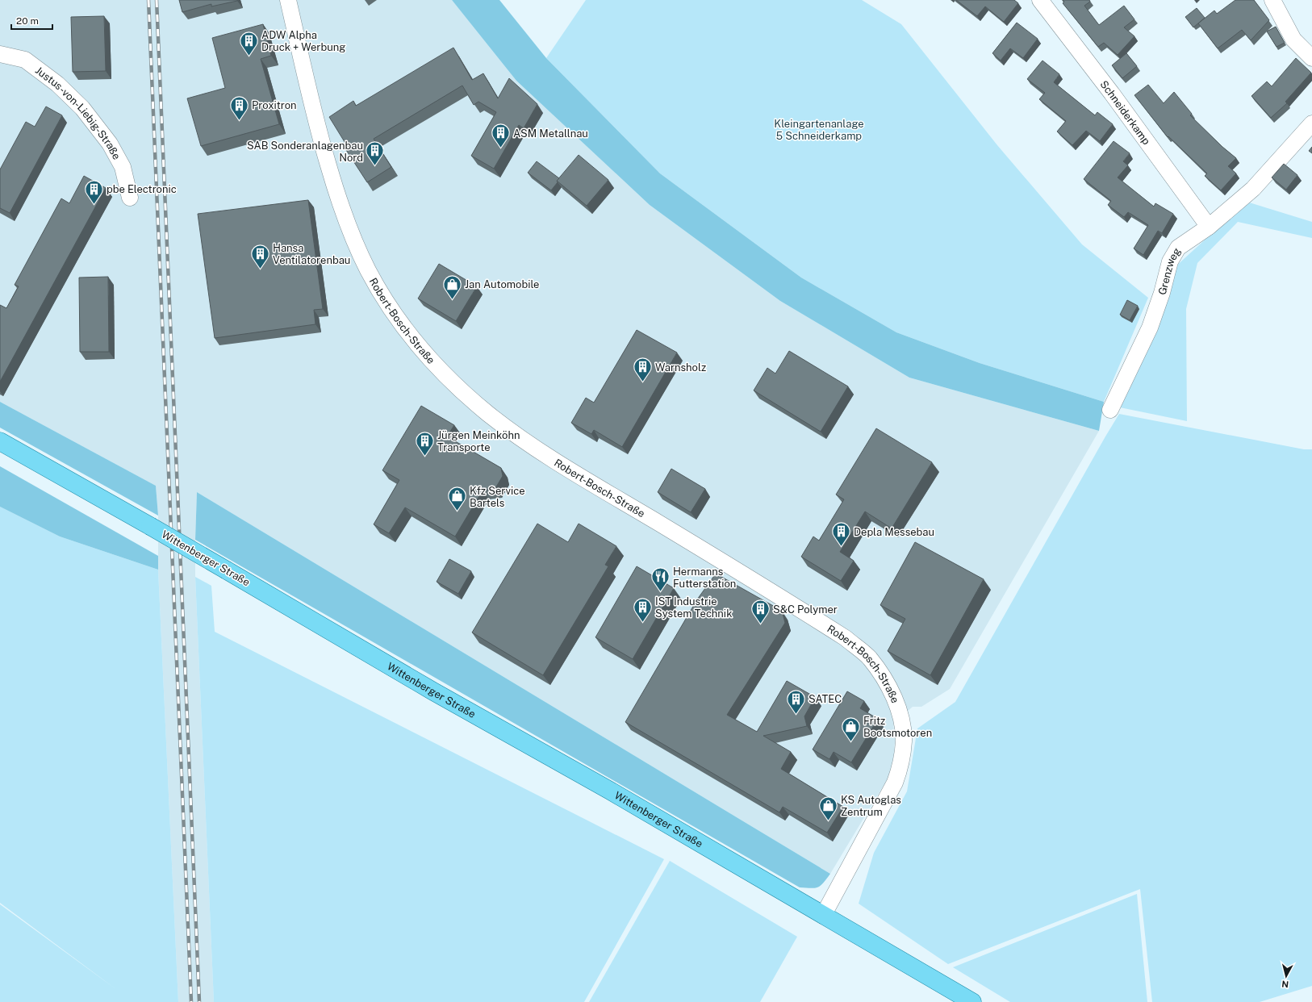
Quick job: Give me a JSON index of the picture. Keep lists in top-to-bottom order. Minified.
{"streets":{"main road":["Wittenberger Straße"],"street":["Schneiderkamp","Justus-von-Liebig-Straße","Grenzweg","Robert-Bosch-Straße"]},"crossings":[["Schneiderkamp","Grenzweg"],["Robert-Bosch-Straße","Wittenberger Straße"]],"parks":["Kleingartenanlage 5 Schneiderkamp"],"places":{"building":["ADW Alpha Druck + Werbung","Proxitron","ASM Metallnau","SAB Sonderanlagenbau Nord","pbe Electronic","Hansa Ventilatorenbau","Warnsholz","Jürgen Meinköhn Transporte","Depla Messebau","IST Industrie System Technik","S&C Polymer","SATEC"],"shop":["Jan Automobile","Kfz Service Bartels","Fritz Bootsmotoren","KS Autoglas Zentrum"],"restaurant":["Hermanns Futterstation"]},"scale_bar":"20 m","north":"bottom"}
